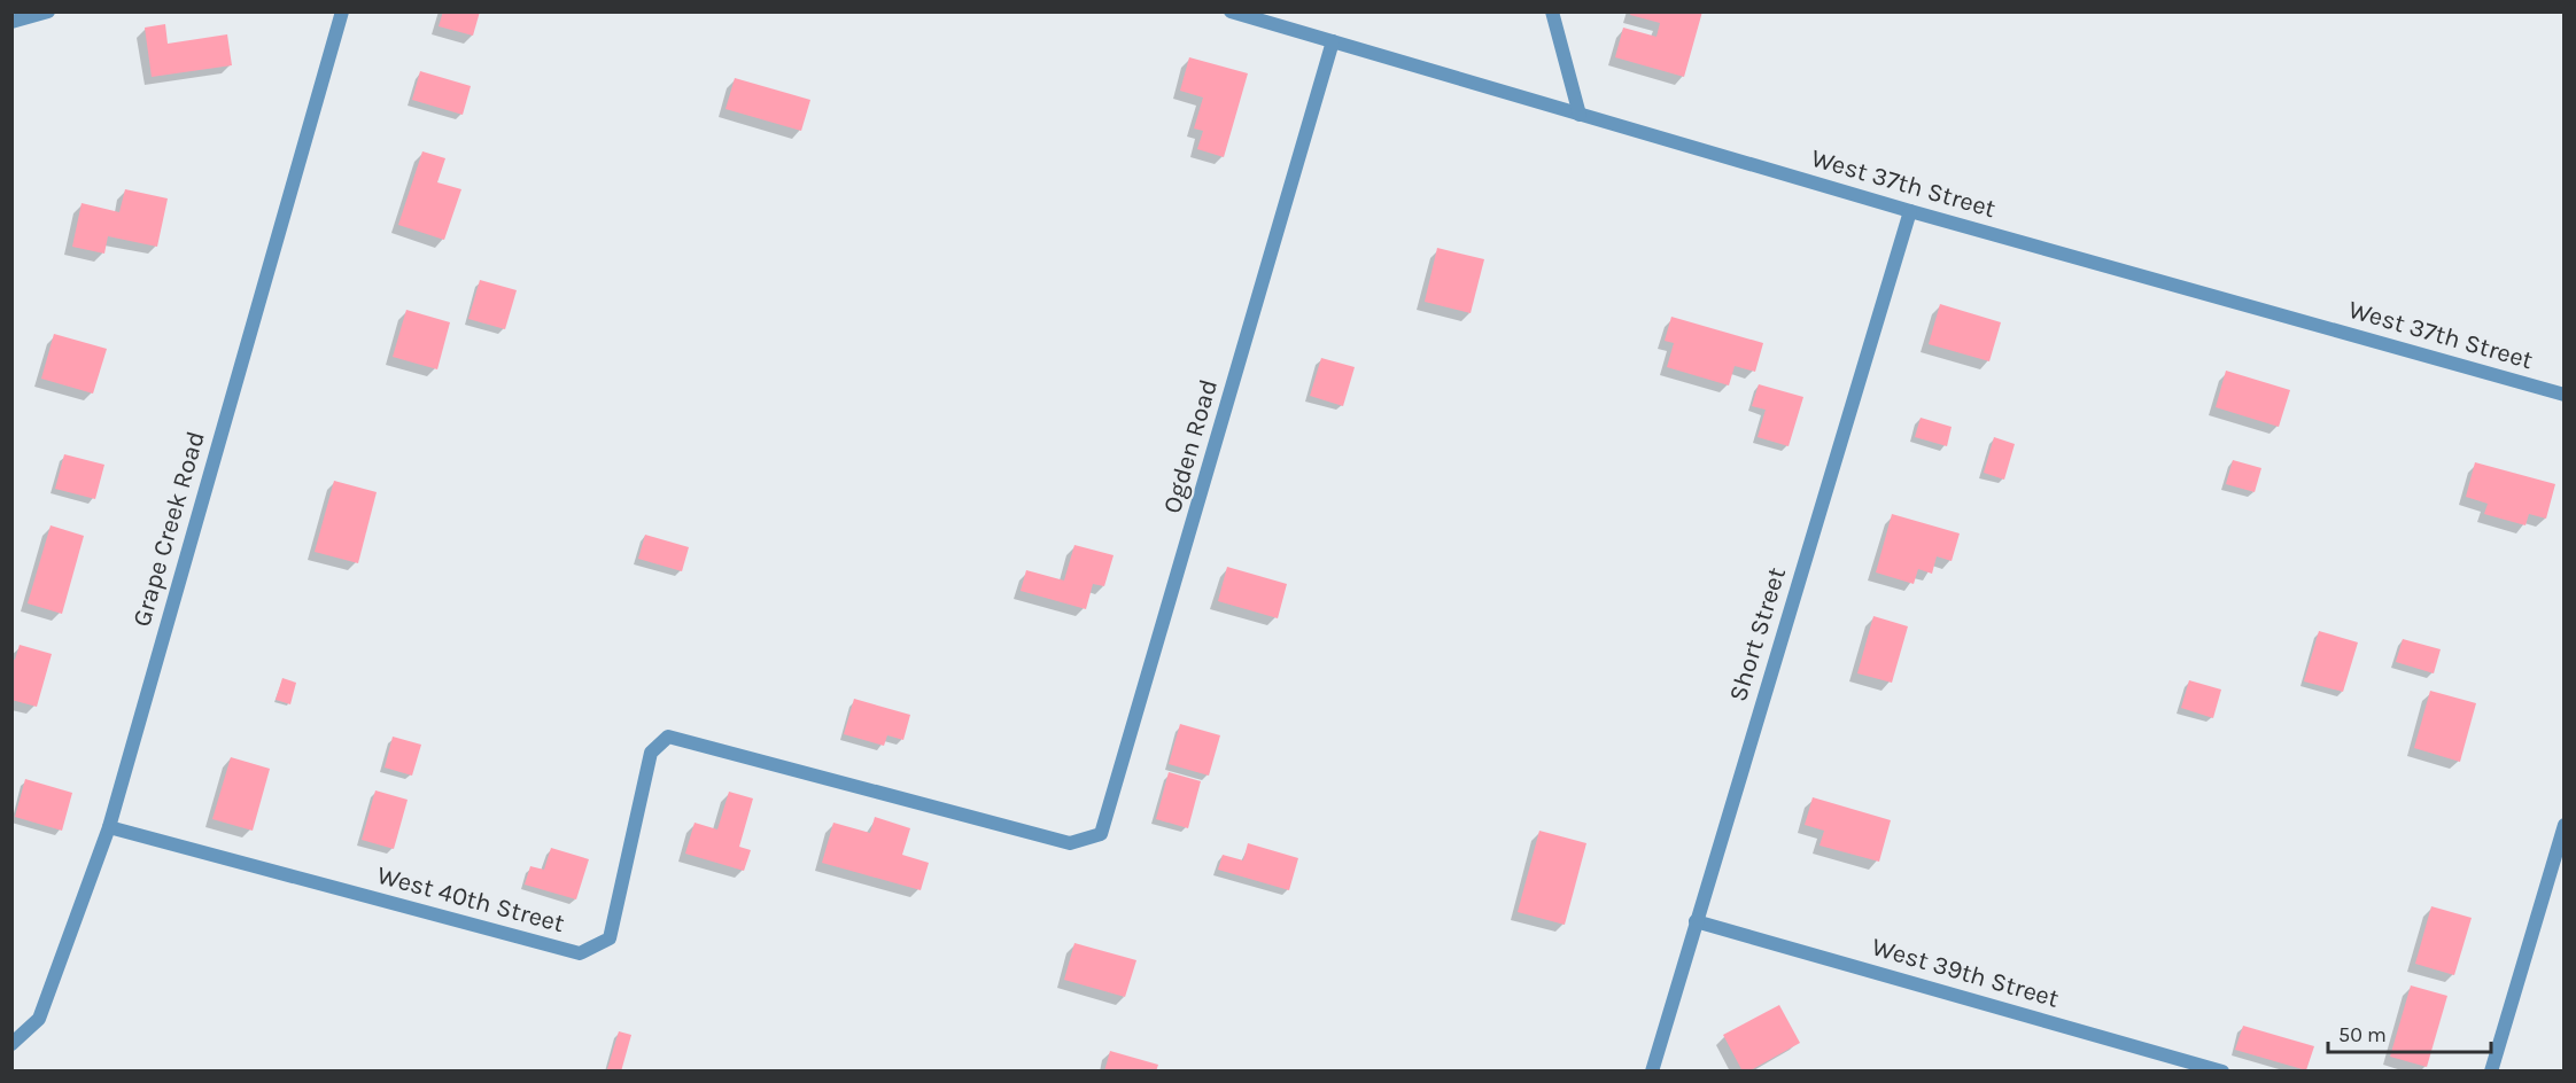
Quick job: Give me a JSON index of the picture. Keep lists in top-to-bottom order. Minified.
{"streets":{"street":["West 37th Street","Ogden Road","Grape Creek Road","Short Street","West 40th Street","West 39th Street"]},"crossings":[["West 37th Street","Ogden Road"],["West 37th Street","Short Street"],["Ogden Road","West 40th Street"],["Grape Creek Road","West 40th Street"],["Short Street","West 39th Street"]],"scale_bar":"50 m"}
